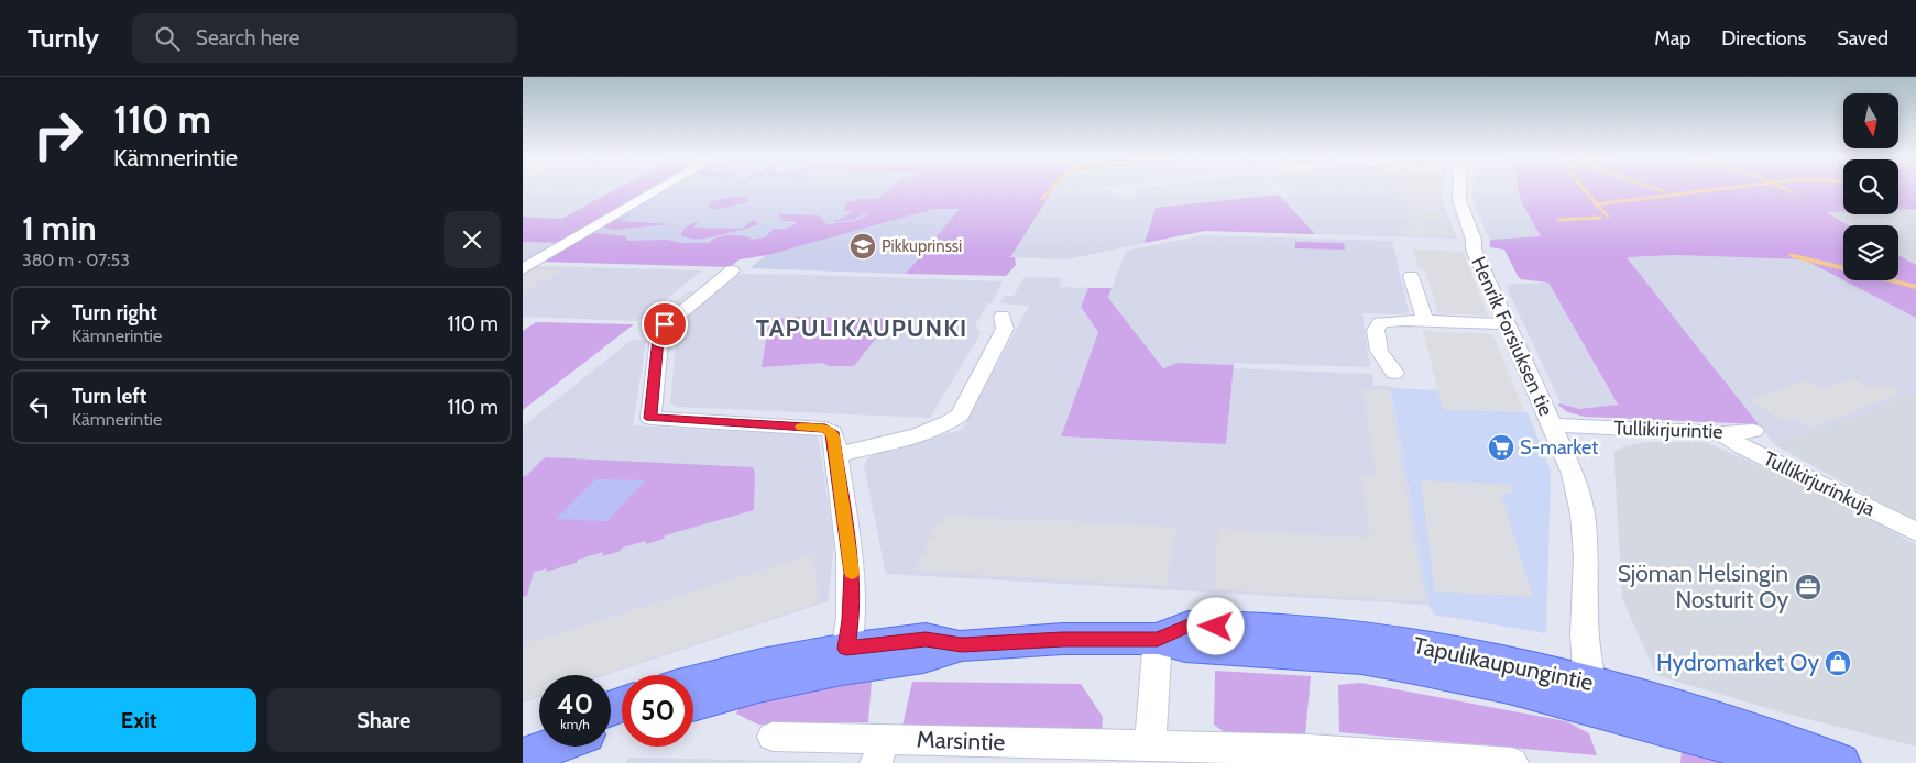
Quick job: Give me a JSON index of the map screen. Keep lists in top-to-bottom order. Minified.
{"streets":{"main road":["Tapulikaupungintie"],"street":["Henrik Forsiuksen tie","Tullikirjurintie","Tullikirjurinkuja","Marsintie"]},"crossings":[["Henrik Forsiuksen tie","Tullikirjurintie"],["Henrik Forsiuksen tie","Tapulikaupungintie"],["Tullikirjurintie","Tullikirjurinkuja"]],"districts":["TAPULIKAUPUNKI"],"places":{"school or university":["Pikkuprinssi"],"supermarket":["S-market"],"office":["Sjöman Helsingin Nosturit Oy"],"shop":["Hydromarket Oy"]},"north":"bottom","page":{"header":"Turnly","search":"Search here","nav":["Map","Directions","Saved"],"turn":["110 m","Kämnerintie"],"heading":["1 min","380 m · 07:53"],"list":[{"name":"Turn right","note":"Kämnerintie","value":"110 m"},{"name":"Turn left","note":"Kämnerintie","value":"110 m"}],"speed":"40 km/h","limit":"50","buttons":["Exit","Share"]}}
